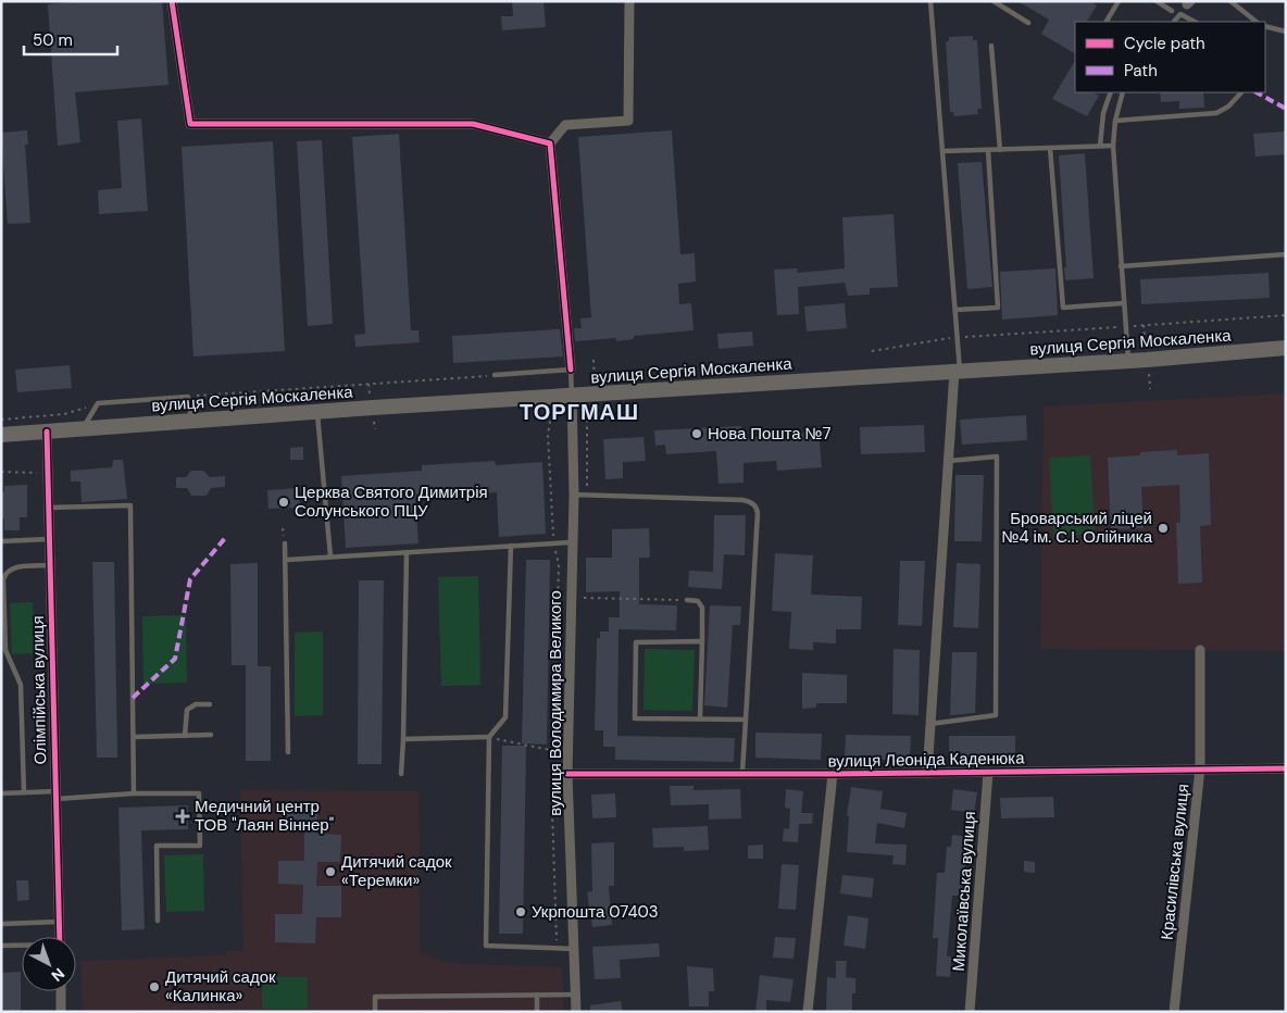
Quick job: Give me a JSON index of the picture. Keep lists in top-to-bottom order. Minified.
{"streets":{"main road":["вулиця Сергія Москаленка"],"street":["Олімпійська вулиця","вулиця Володимира Великого","вулиця Леоніда Каденюка","Красилівська вулиця","Миколаївська вулиця"]},"crossings":[["вулиця Сергія Москаленка","Олімпійська вулиця"],["вулиця Сергія Москаленка","вулиця Володимира Великого"],["вулиця Володимира Великого","вулиця Леоніда Каденюка"],["вулиця Леоніда Каденюка","Красилівська вулиця"],["вулиця Леоніда Каденюка","Миколаївська вулиця"]],"districts":["ТОРГМАШ"],"places":{"other":["Нова Пошта №7","Церква Святого Димитрія Солунського ПЦУ","Броварський ліцей №4 ім. С.І. Олійника","Дитячий садок «Теремки»","Укрпошта 07403","Дитячий садок «Калинка»"],"health":["Медичний центр ТОВ \"Лаян Віннер\""]},"legend":["Cycle path","Path"],"scale_bar":"50 m","north":"bottom right"}
